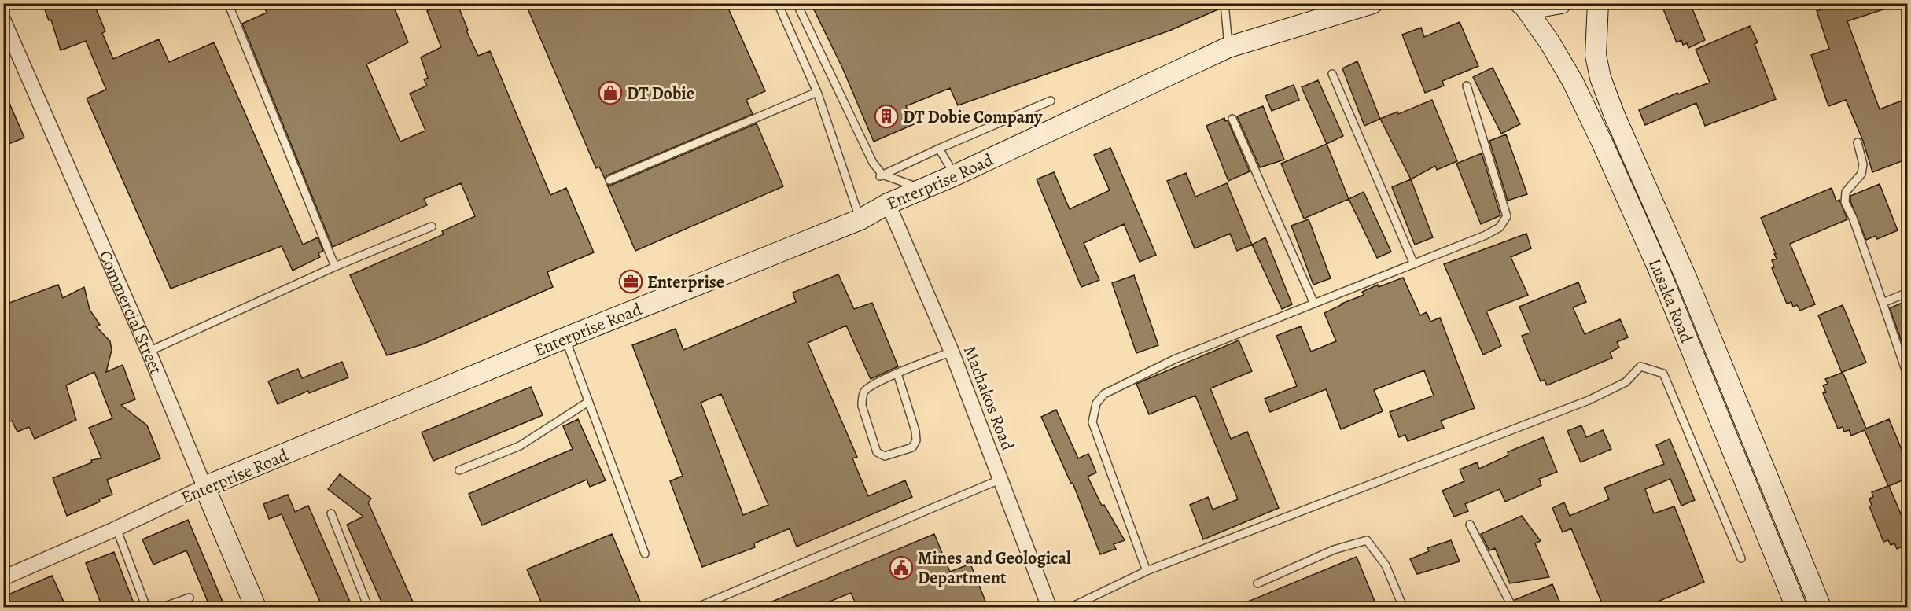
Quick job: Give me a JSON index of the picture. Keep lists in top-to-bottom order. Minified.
{"streets":{"main road":["Enterprise Road","Lusaka Road","Commercial Street"],"street":["Machakos Road"]},"crossings":[["Enterprise Road","Commercial Street"],["Enterprise Road","Machakos Road"]],"places":{"shop":["DT Dobie"],"building":["DT Dobie Company"],"office":["Enterprise"],"public building":["Mines and Geological Department"]}}
